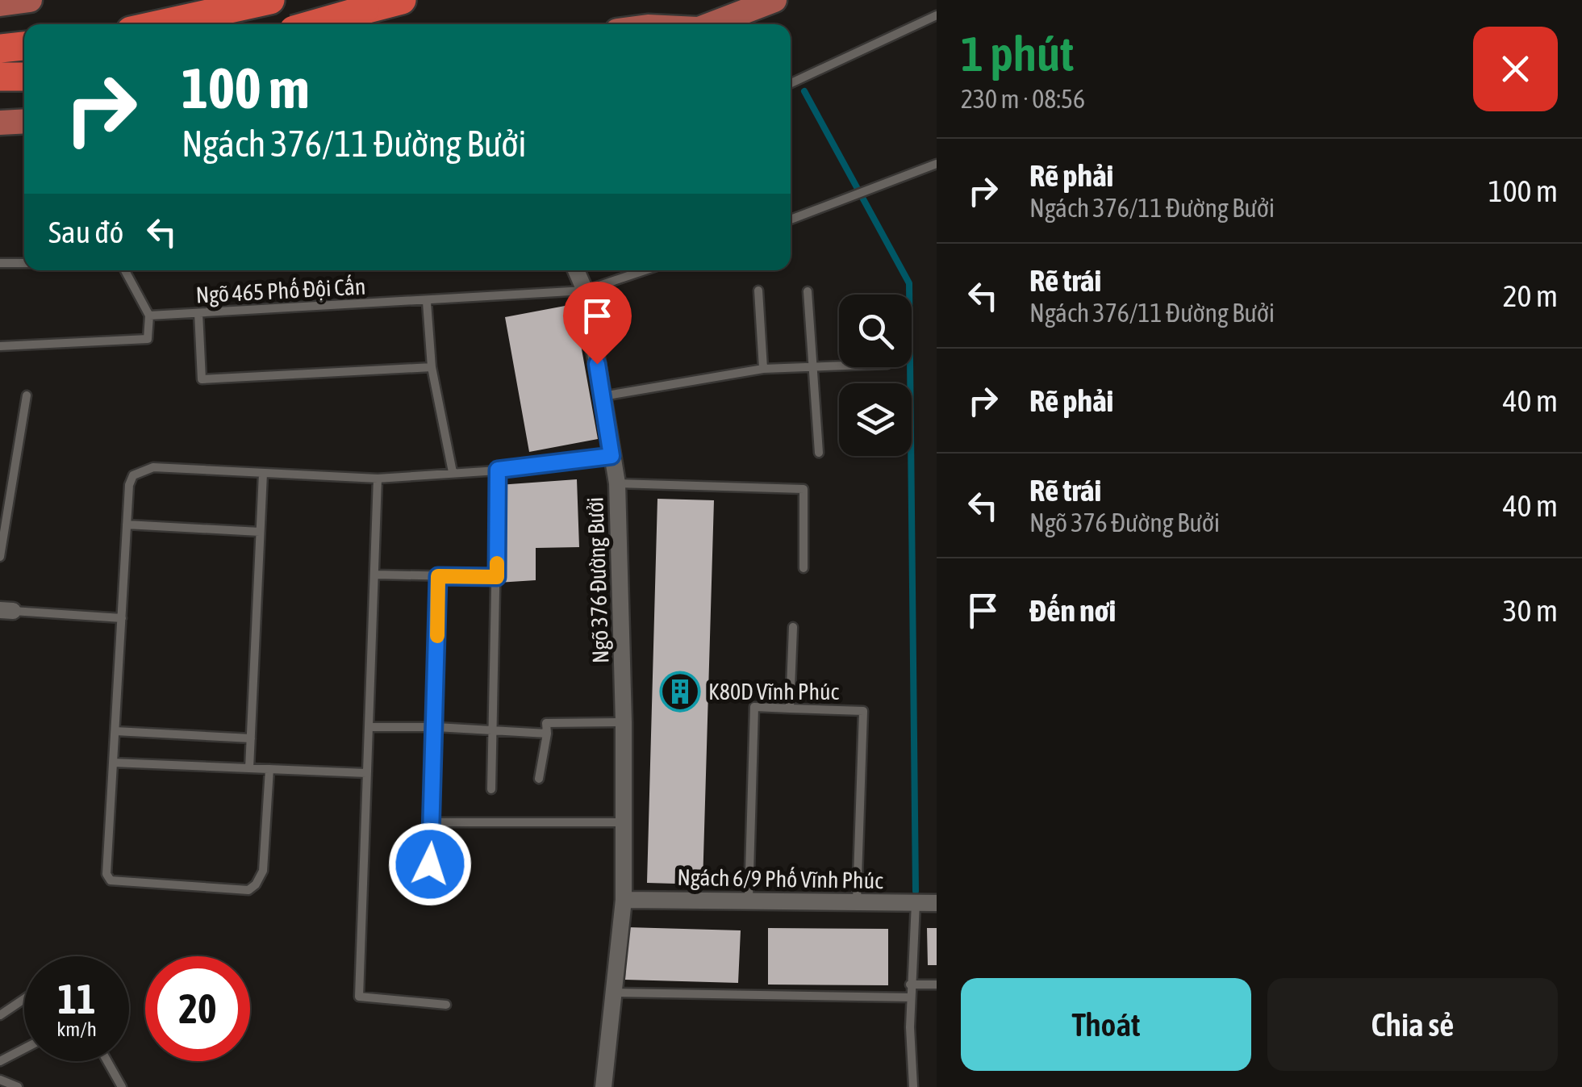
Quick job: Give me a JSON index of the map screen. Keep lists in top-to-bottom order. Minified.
{"streets":{"street":["Ngõ 376 Đường Bưởi","Ngách 6/9 Phố Vĩnh Phúc"],"lane":["Ngõ 465 Phố Đội Cấn"]},"crossings":[["Ngõ 465 Phố Đội Cấn","Ngõ 376 Đường Bưởi"],["Ngõ 376 Đường Bưởi","Ngách 6/9 Phố Vĩnh Phúc"]],"places":{"building":["K80D Vĩnh Phúc"]},"page":{"heading":["1 phút","230 m · 08:56"],"turn":["100 m","Ngách 376/11 Đường Bưởi"],"list":[{"name":"Rẽ phải","note":"Ngách 376/11 Đường Bưởi","value":"100 m"},{"name":"Rẽ trái","note":"Ngách 376/11 Đường Bưởi","value":"20 m"},{"name":"Rẽ phải","value":"40 m"},{"name":"Rẽ trái","note":"Ngõ 376 Đường Bưởi","value":"40 m"},{"name":"Đến nơi","value":"30 m"}],"then":"Sau đó","speed":"11 km/h","limit":"20","buttons":["Thoát","Chia sẻ"]}}
